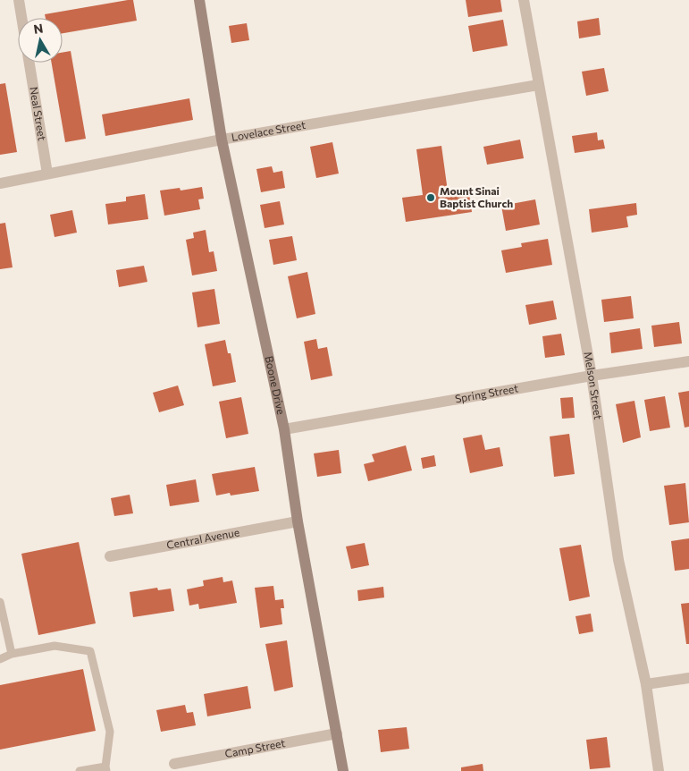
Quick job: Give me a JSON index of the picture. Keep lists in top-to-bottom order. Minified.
{"streets":{"street":["Neal Street","Lovelace Street","Boone Drive","Melson Street","Spring Street","Central Avenue","Camp Street"]},"crossings":[["Neal Street","Lovelace Street"],["Lovelace Street","Boone Drive"],["Lovelace Street","Melson Street"],["Boone Drive","Spring Street"],["Boone Drive","Central Avenue"],["Boone Drive","Camp Street"],["Melson Street","Spring Street"]],"places":["Mount Sinai Baptist Church"],"north":"top"}
